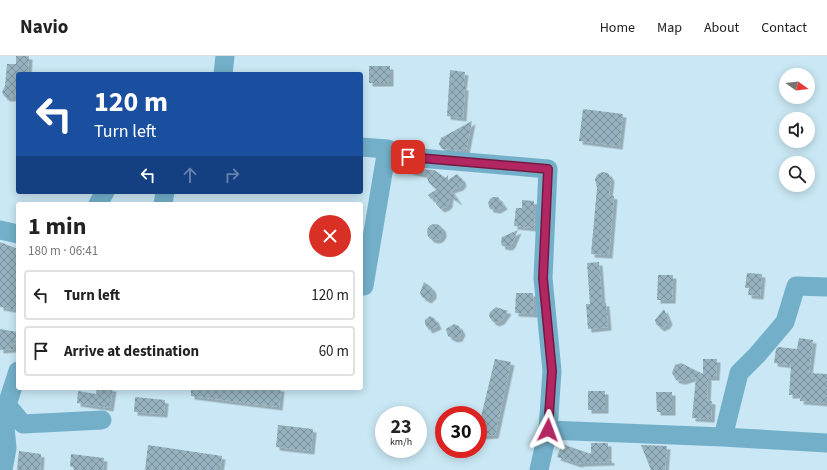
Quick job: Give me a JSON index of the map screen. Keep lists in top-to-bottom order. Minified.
{"north":"right","page":{"header":"Navio","nav":["Home","Map","About","Contact"],"turn":["120 m","Turn left"],"heading":["1 min","180 m · 06:41"],"list":[{"name":"Turn left","value":"120 m"},{"name":"Arrive at destination","value":"60 m"}],"speed":"23 km/h","limit":"30"}}
